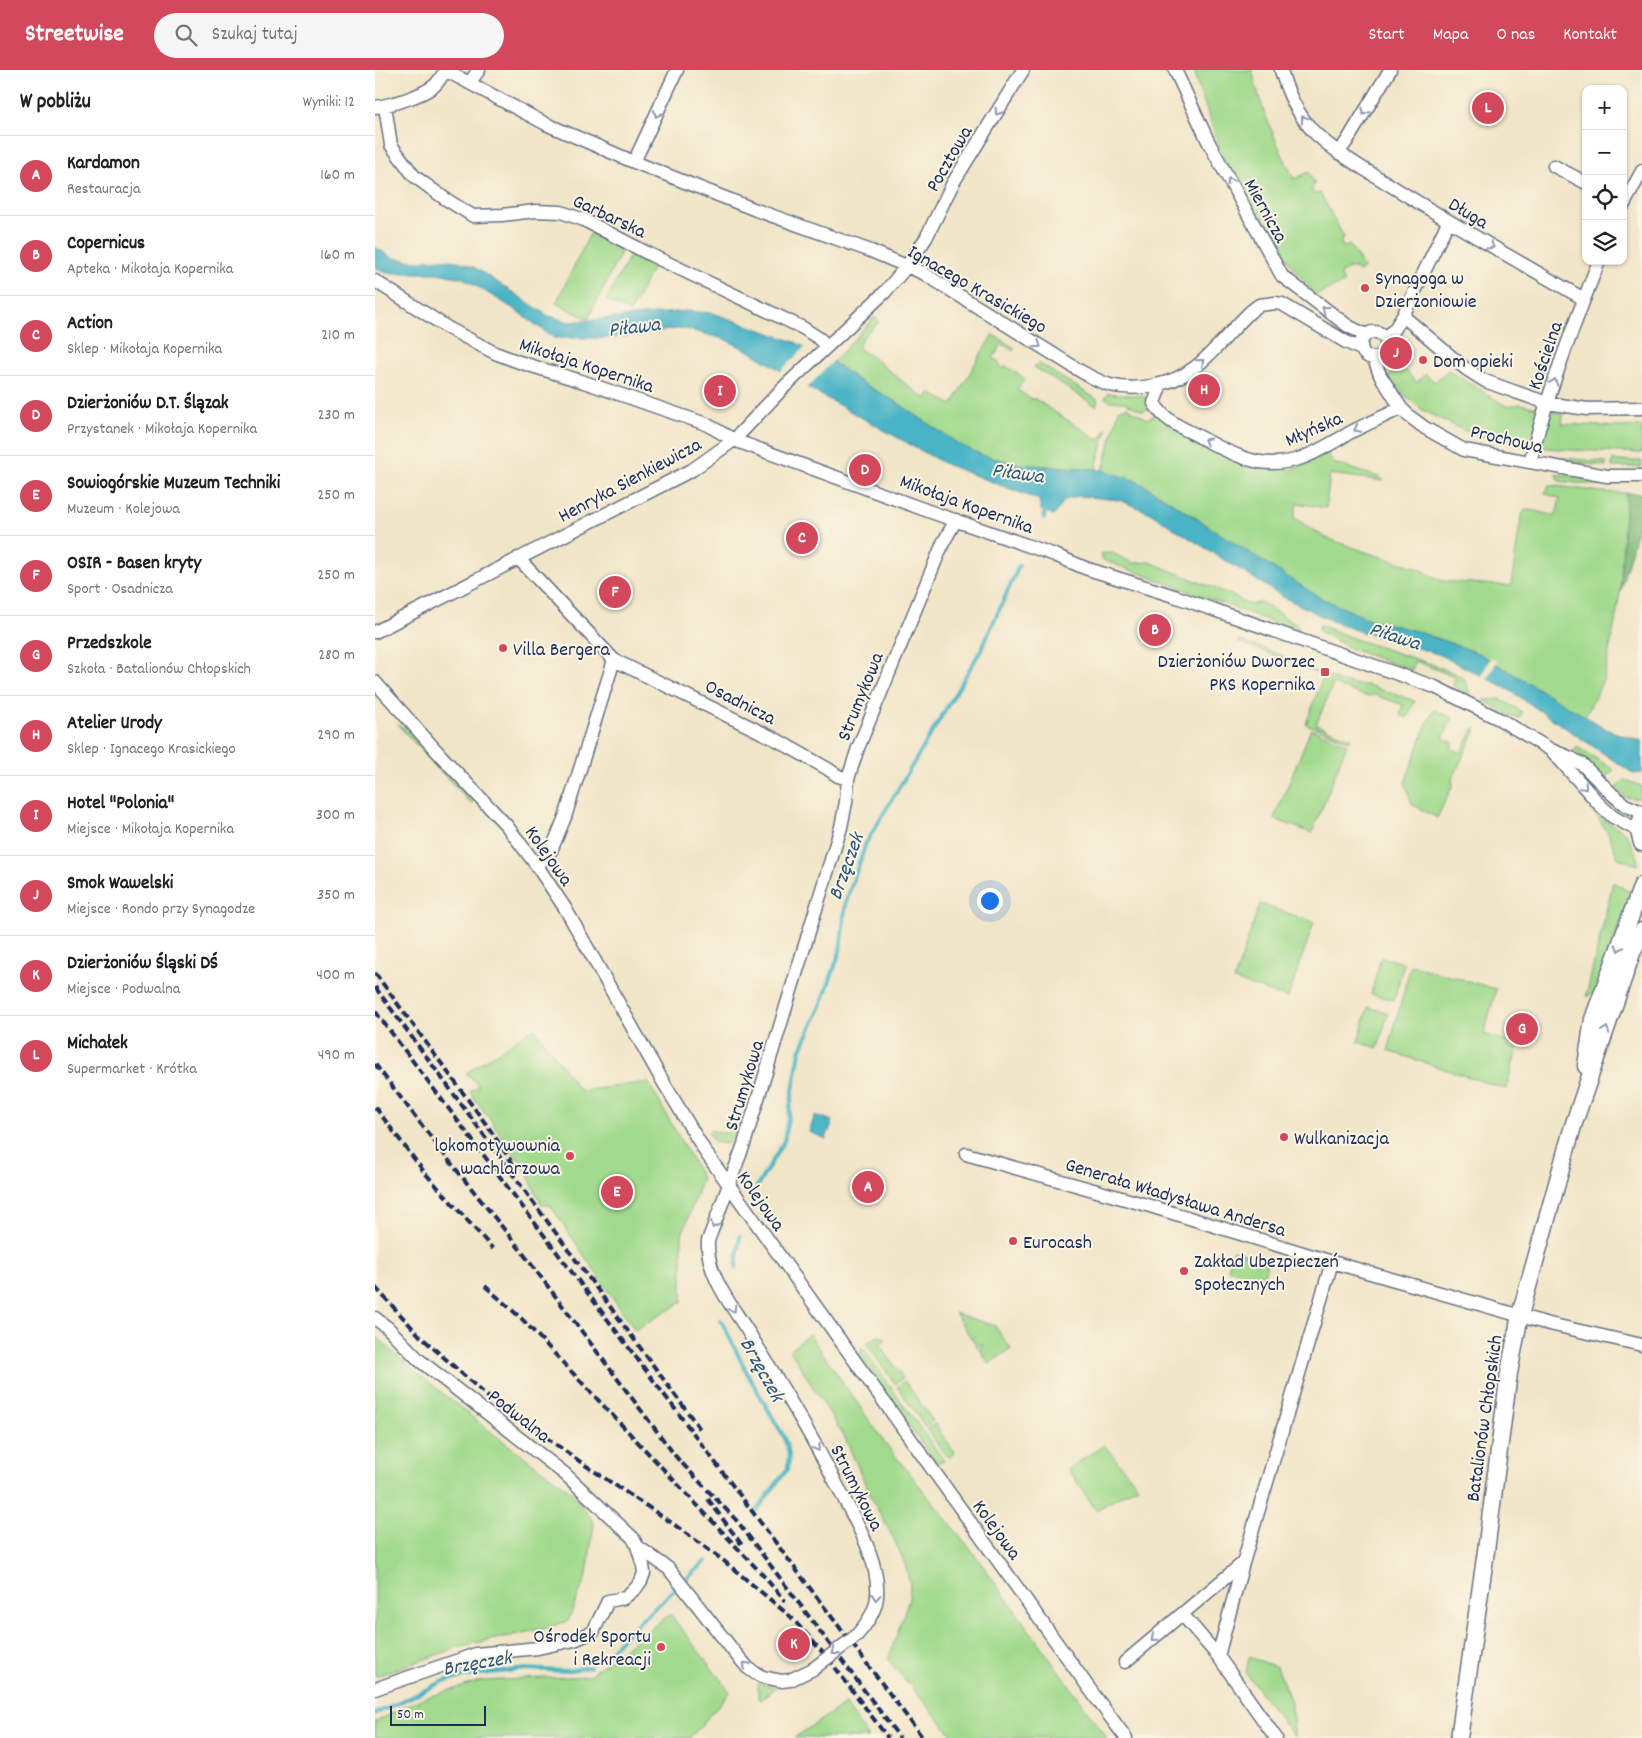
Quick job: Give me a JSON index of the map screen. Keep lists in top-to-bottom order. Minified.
{"streets":{"main road":["Batalionów Chłopskich"],"street":["Pocztowa","Miernicza","Długa","Garbarska","Ignacego Krasickiego","Kościelna","Mikołaja Kopernika","Młyńska","Prochowa","Henryka Sienkiewicza","Strumykowa","Osadnicza","Kolejowa","Generała Władysława Andersa","Podwalna"]},"crossings":[["Pocztowa","Ignacego Krasickiego"],["Pocztowa","Henryka Sienkiewicza"],["Miernicza","Ignacego Krasickiego"],["Miernicza","Prochowa"],["Długa","Kościelna"],["Garbarska","Henryka Sienkiewicza"],["Ignacego Krasickiego","Młyńska"],["Ignacego Krasickiego","Prochowa"],["Ignacego Krasickiego","Henryka Sienkiewicza"],["Kościelna","Prochowa"],["Mikołaja Kopernika","Henryka Sienkiewicza"],["Mikołaja Kopernika","Strumykowa"],["Młyńska","Prochowa"],["Henryka Sienkiewicza","Osadnicza"],["Strumykowa","Osadnicza"],["Strumykowa","Kolejowa"],["Strumykowa","Podwalna"],["Generała Władysława Andersa","Batalionów Chłopskich"]],"one_way":["Pocztowa","Miernicza","Ignacego Krasickiego","Kościelna","Młyńska","Strumykowa"],"water":["Piława","Brzęczek"],"places":{"other":["Synagoga w Dzierżoniowie","Dom opieki","Villa Bergera","Wulkanizacja","lokomotywownia wachlarzowa","Eurocash","Zakład Ubezpieczeń Społecznych","Ośrodek Sportu i Rekreacji"],"transit":["Dzierżoniów Dworzec PKS Kopernika"]},"scale_bar":"50 m","page":{"header":"Streetwise","search":"Szukaj tutaj","nav":["Start","Mapa","O nas","Kontakt"],"heading":["W pobliżu","Wyniki: 12"],"map_buttons":["+","−"],"pins":["L","J","H","I","D","C","F","B","G","A","E","K"],"list":[{"mark":"A","name":"Kardamon","note":"Restauracja","value":"160 m"},{"mark":"B","name":"Copernicus","note":"Apteka · Mikołaja Kopernika","value":"160 m"},{"mark":"C","name":"Action","note":"Sklep · Mikołaja Kopernika","value":"210 m"},{"mark":"D","name":"Dzierżoniów D.T. Ślązak","note":"Przystanek · Mikołaja Kopernika","value":"230 m"},{"mark":"E","name":"Sowiogórskie Muzeum Techniki","note":"Muzeum · Kolejowa","value":"250 m"},{"mark":"F","name":"OSIR - Basen kryty","note":"Sport · Osadnicza","value":"250 m"},{"mark":"G","name":"Przedszkole","note":"Szkoła · Batalionów Chłopskich","value":"280 m"},{"mark":"H","name":"Atelier Urody","note":"Sklep · Ignacego Krasickiego","value":"290 m"},{"mark":"I","name":"Hotel \"Polonia\"","note":"Miejsce · Mikołaja Kopernika","value":"300 m"},{"mark":"J","name":"Smok Wawelski","note":"Miejsce · Rondo przy Synagodze","value":"350 m"},{"mark":"K","name":"Dzierżoniów Śląski DŚ","note":"Miejsce · Podwalna","value":"400 m"},{"mark":"L","name":"Michałek","note":"Supermarket · Krótka","value":"490 m"}],"scale":"50 m"}}
